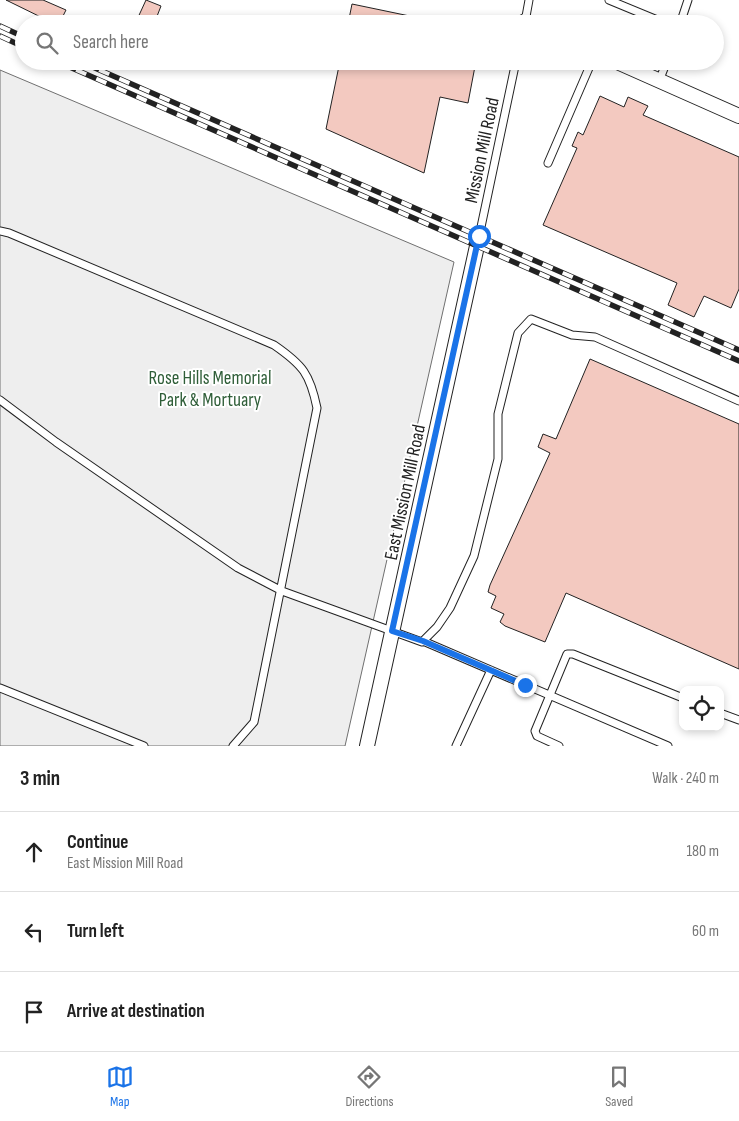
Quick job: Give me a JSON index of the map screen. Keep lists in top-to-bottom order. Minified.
{"streets":{"street":["East Mission Mill Road"],"lane":["Mission Mill Road"]},"crossings":[["Mission Mill Road","East Mission Mill Road"]],"parks":["Rose Hills Memorial Park & Mortuary"],"page":{"search":"Search here","heading":["3 min","Walk · 240 m"],"list":[["Continue","East Mission Mill Road","180 m"],["Turn left","60 m"],"Arrive at destination"],"nav":["Map","Directions","Saved"]}}
